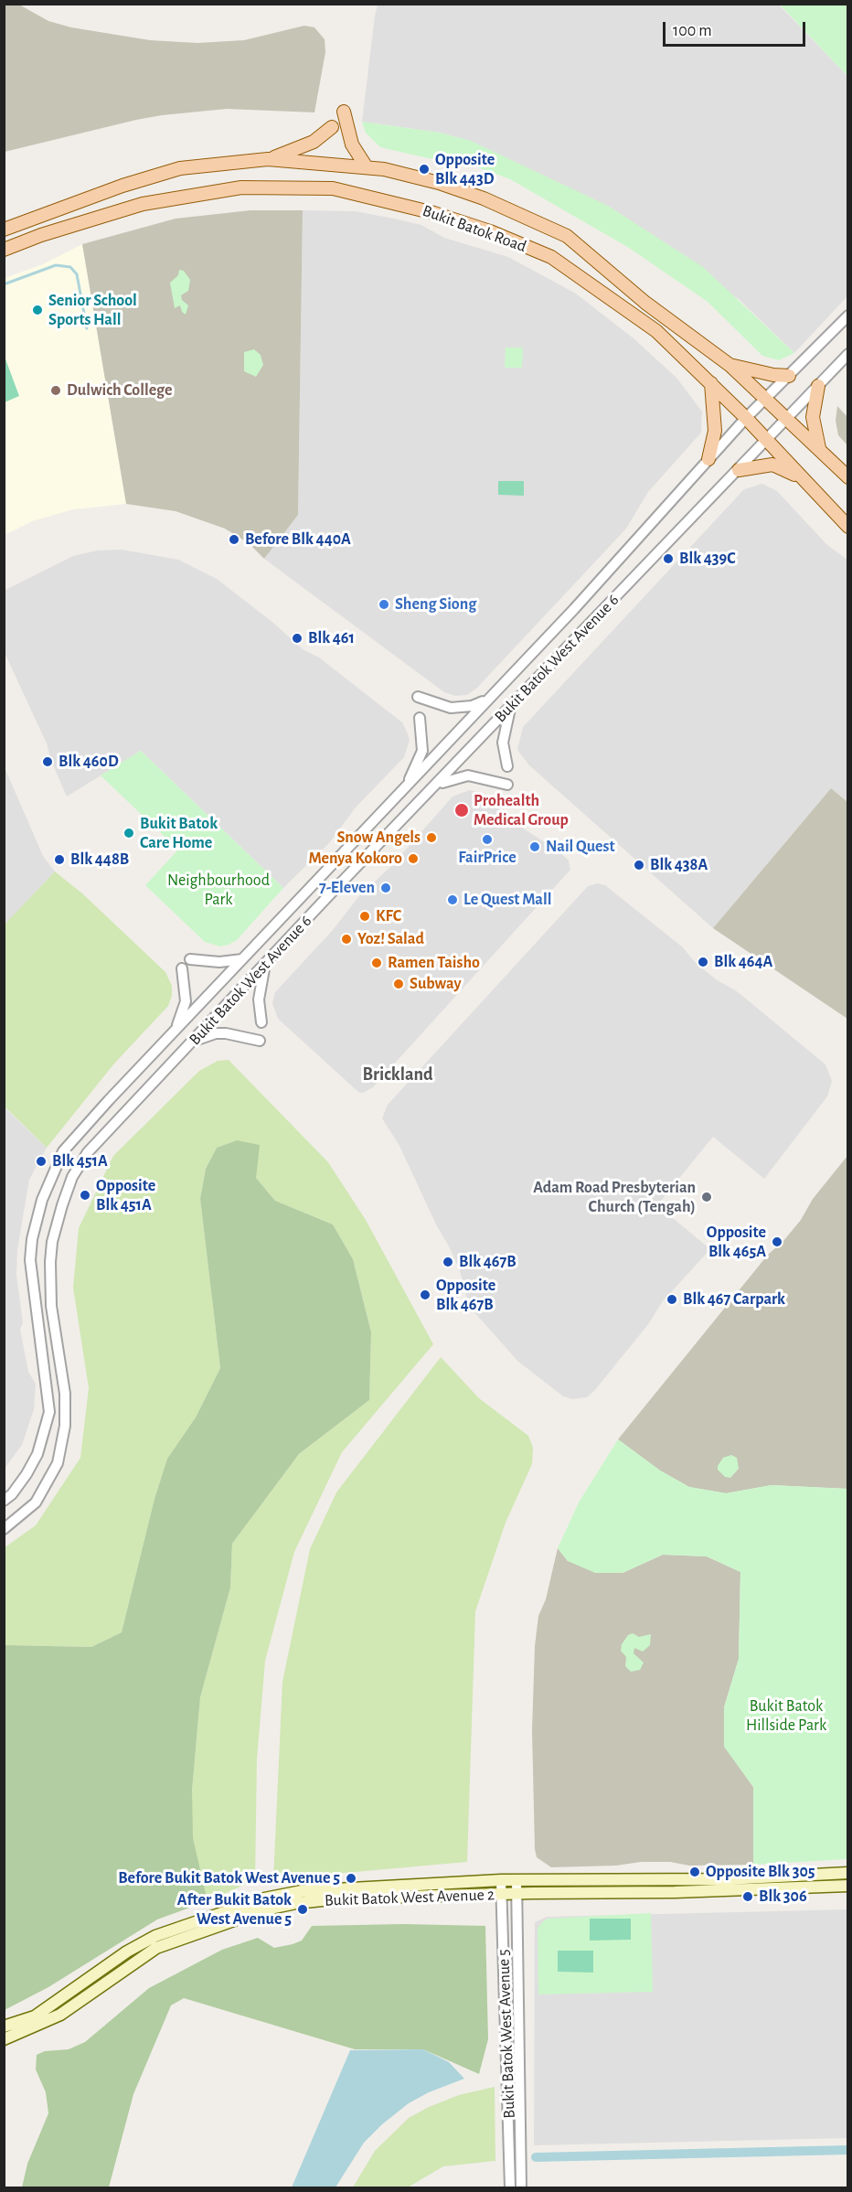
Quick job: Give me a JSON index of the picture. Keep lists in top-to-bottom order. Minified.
{"streets":{"main road":["Bukit Batok Road","Bukit Batok West Avenue 2"],"street":["Bukit Batok West Avenue 6","Bukit Batok West Avenue 5"]},"crossings":[["Bukit Batok Road","Bukit Batok West Avenue 6"],["Bukit Batok West Avenue 2","Bukit Batok West Avenue 5"]],"districts":["Brickland"],"parks":["Neighbourhood Park","Bukit Batok Hillside Park"],"places":["Opposite Blk 443D","Senior School Sports Hall","Dulwich College","Before Blk 440A","Blk 439C","Sheng Siong","Blk 461","Blk 460D","Prohealth Medical Group","Bukit Batok Care Home","Snow Angels","FairPrice","Nail Quest","Menya Kokoro","Blk 448B","Blk 438A","7-Eleven","Le Quest Mall","KFC","Yoz! Salad","Blk 464A","Ramen Taisho","Subway","Blk 451A","Opposite Blk 451A","Adam Road Presbyterian Church (Tengah)","Opposite Blk 465A","Blk 467B","Opposite Blk 467B","Blk 467 Carpark","Opposite Blk 305","Before Bukit Batok West Avenue 5","Blk 306","After Bukit Batok West Avenue 5"],"scale_bar":"100 m"}
